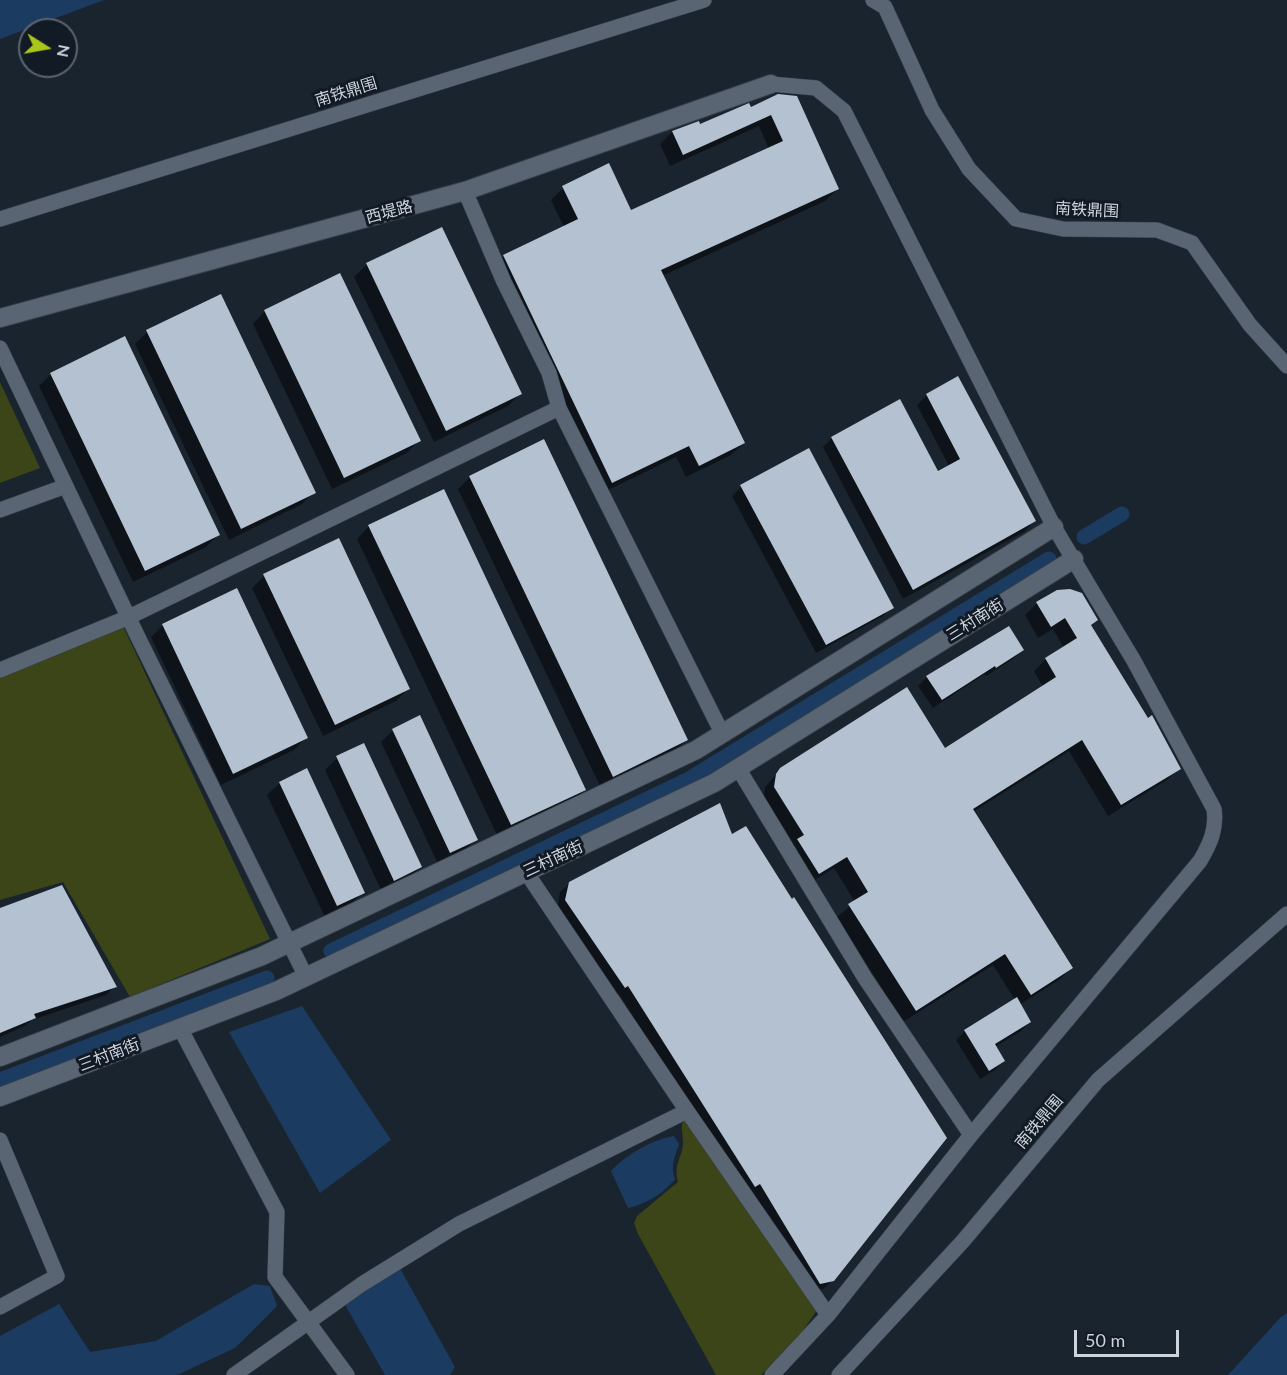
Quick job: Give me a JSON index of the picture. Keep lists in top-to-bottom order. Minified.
{"streets":{"street":["南铁鼎围","西堤路","三村南街"]},"scale_bar":"50 m","north":"right"}
